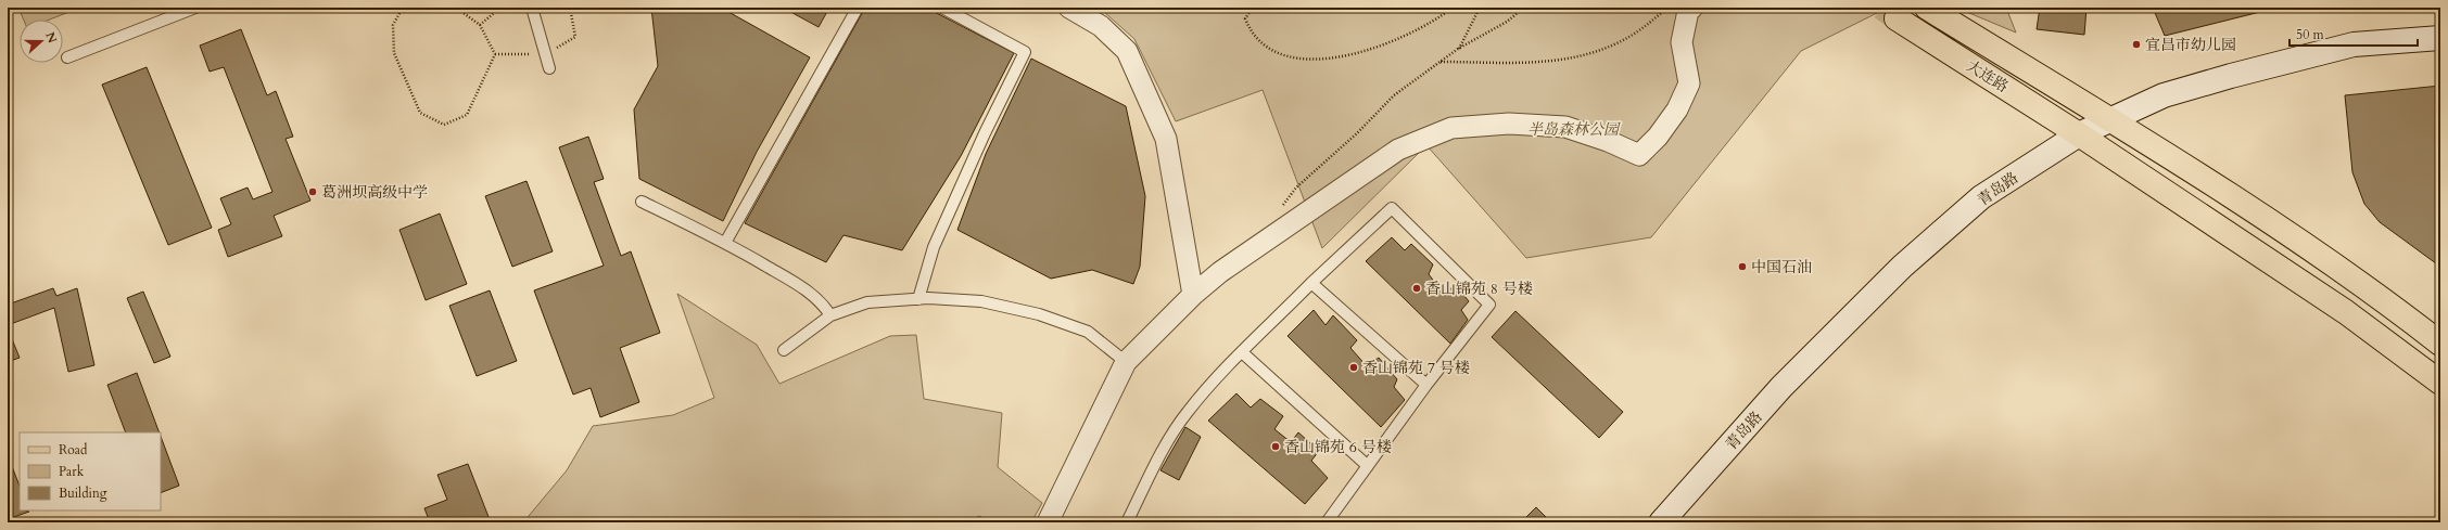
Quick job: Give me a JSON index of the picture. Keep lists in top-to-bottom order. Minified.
{"streets":{"main road":["大连路"],"street":["青岛路"]},"crossings":[["大连路","青岛路"]],"parks":["半岛森林公园"],"places":["宜昌市幼儿园","葛洲坝高级中学","中国石油","香山锦苑 8 号楼","香山锦苑 7 号楼","香山锦苑 6 号楼"],"legend":["Road","Park","Building"],"scale_bar":"50 m","north":"right"}
